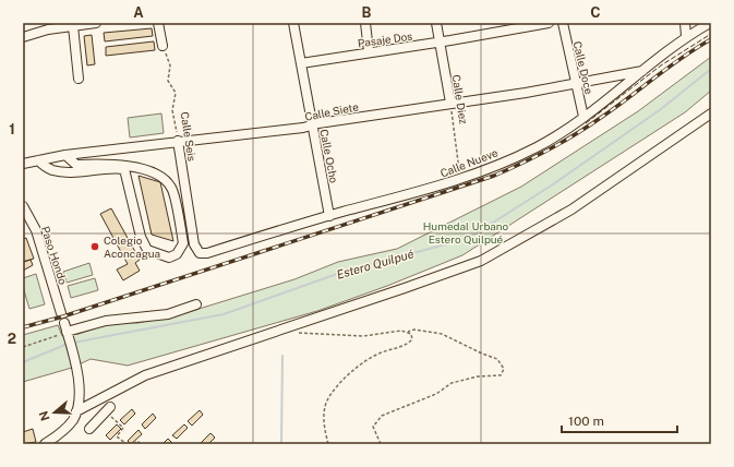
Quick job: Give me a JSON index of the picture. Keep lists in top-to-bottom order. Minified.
{"streets":{"street":["Pasaje Dos","Calle Doce","Calle Diez","Calle Siete","Calle Seis","Calle Ocho","Calle Nueve","Paso Hondo"]},"crossings":[["Pasaje Dos","Calle Diez"],["Pasaje Dos","Calle Ocho"],["Calle Doce","Calle Siete"],["Calle Doce","Calle Nueve"],["Calle Diez","Calle Siete"],["Calle Diez","Calle Nueve"],["Calle Siete","Calle Seis"],["Calle Siete","Calle Ocho"],["Calle Siete","Calle Nueve"],["Calle Seis","Calle Nueve"],["Calle Ocho","Calle Nueve"]],"water":["Estero Quilpué"],"parks":["Humedal Urbano Estero Quilpué"],"places":["Colegio Aconcagua"],"scale_bar":"100 m","north":"left","grid":{"columns":["A","B","C"],"rows":["1","2"]}}
